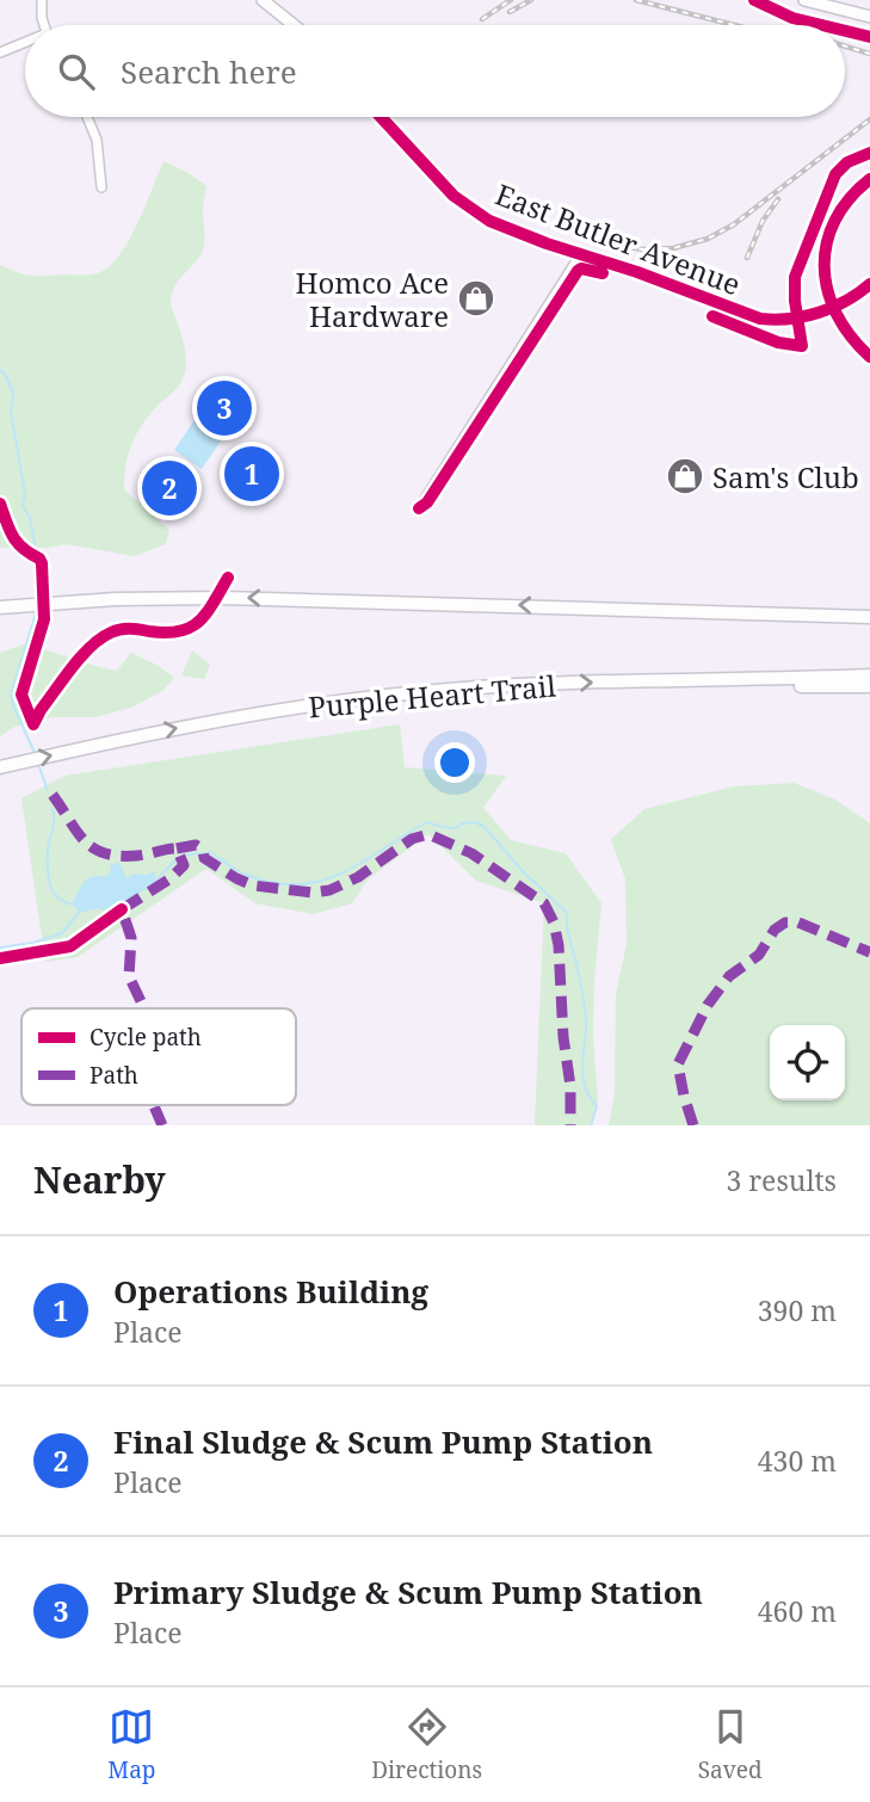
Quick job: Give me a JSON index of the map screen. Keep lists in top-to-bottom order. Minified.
{"streets":{"highway":["Purple Heart Trail"],"main road":["East Butler Avenue"]},"places":{"shop":["Homco Ace Hardware","Sam's Club"]},"legend":["Cycle path","Path"],"page":{"search":"Search here","pins":["3","1","2"],"heading":["Nearby","3 results"],"list":[{"mark":"1","name":"Operations Building","note":"Place","value":"390 m"},{"mark":"2","name":"Final Sludge & Scum Pump Station","note":"Place","value":"430 m"},{"mark":"3","name":"Primary Sludge & Scum Pump Station","note":"Place","value":"460 m"}],"nav":["Map","Directions","Saved"]}}
